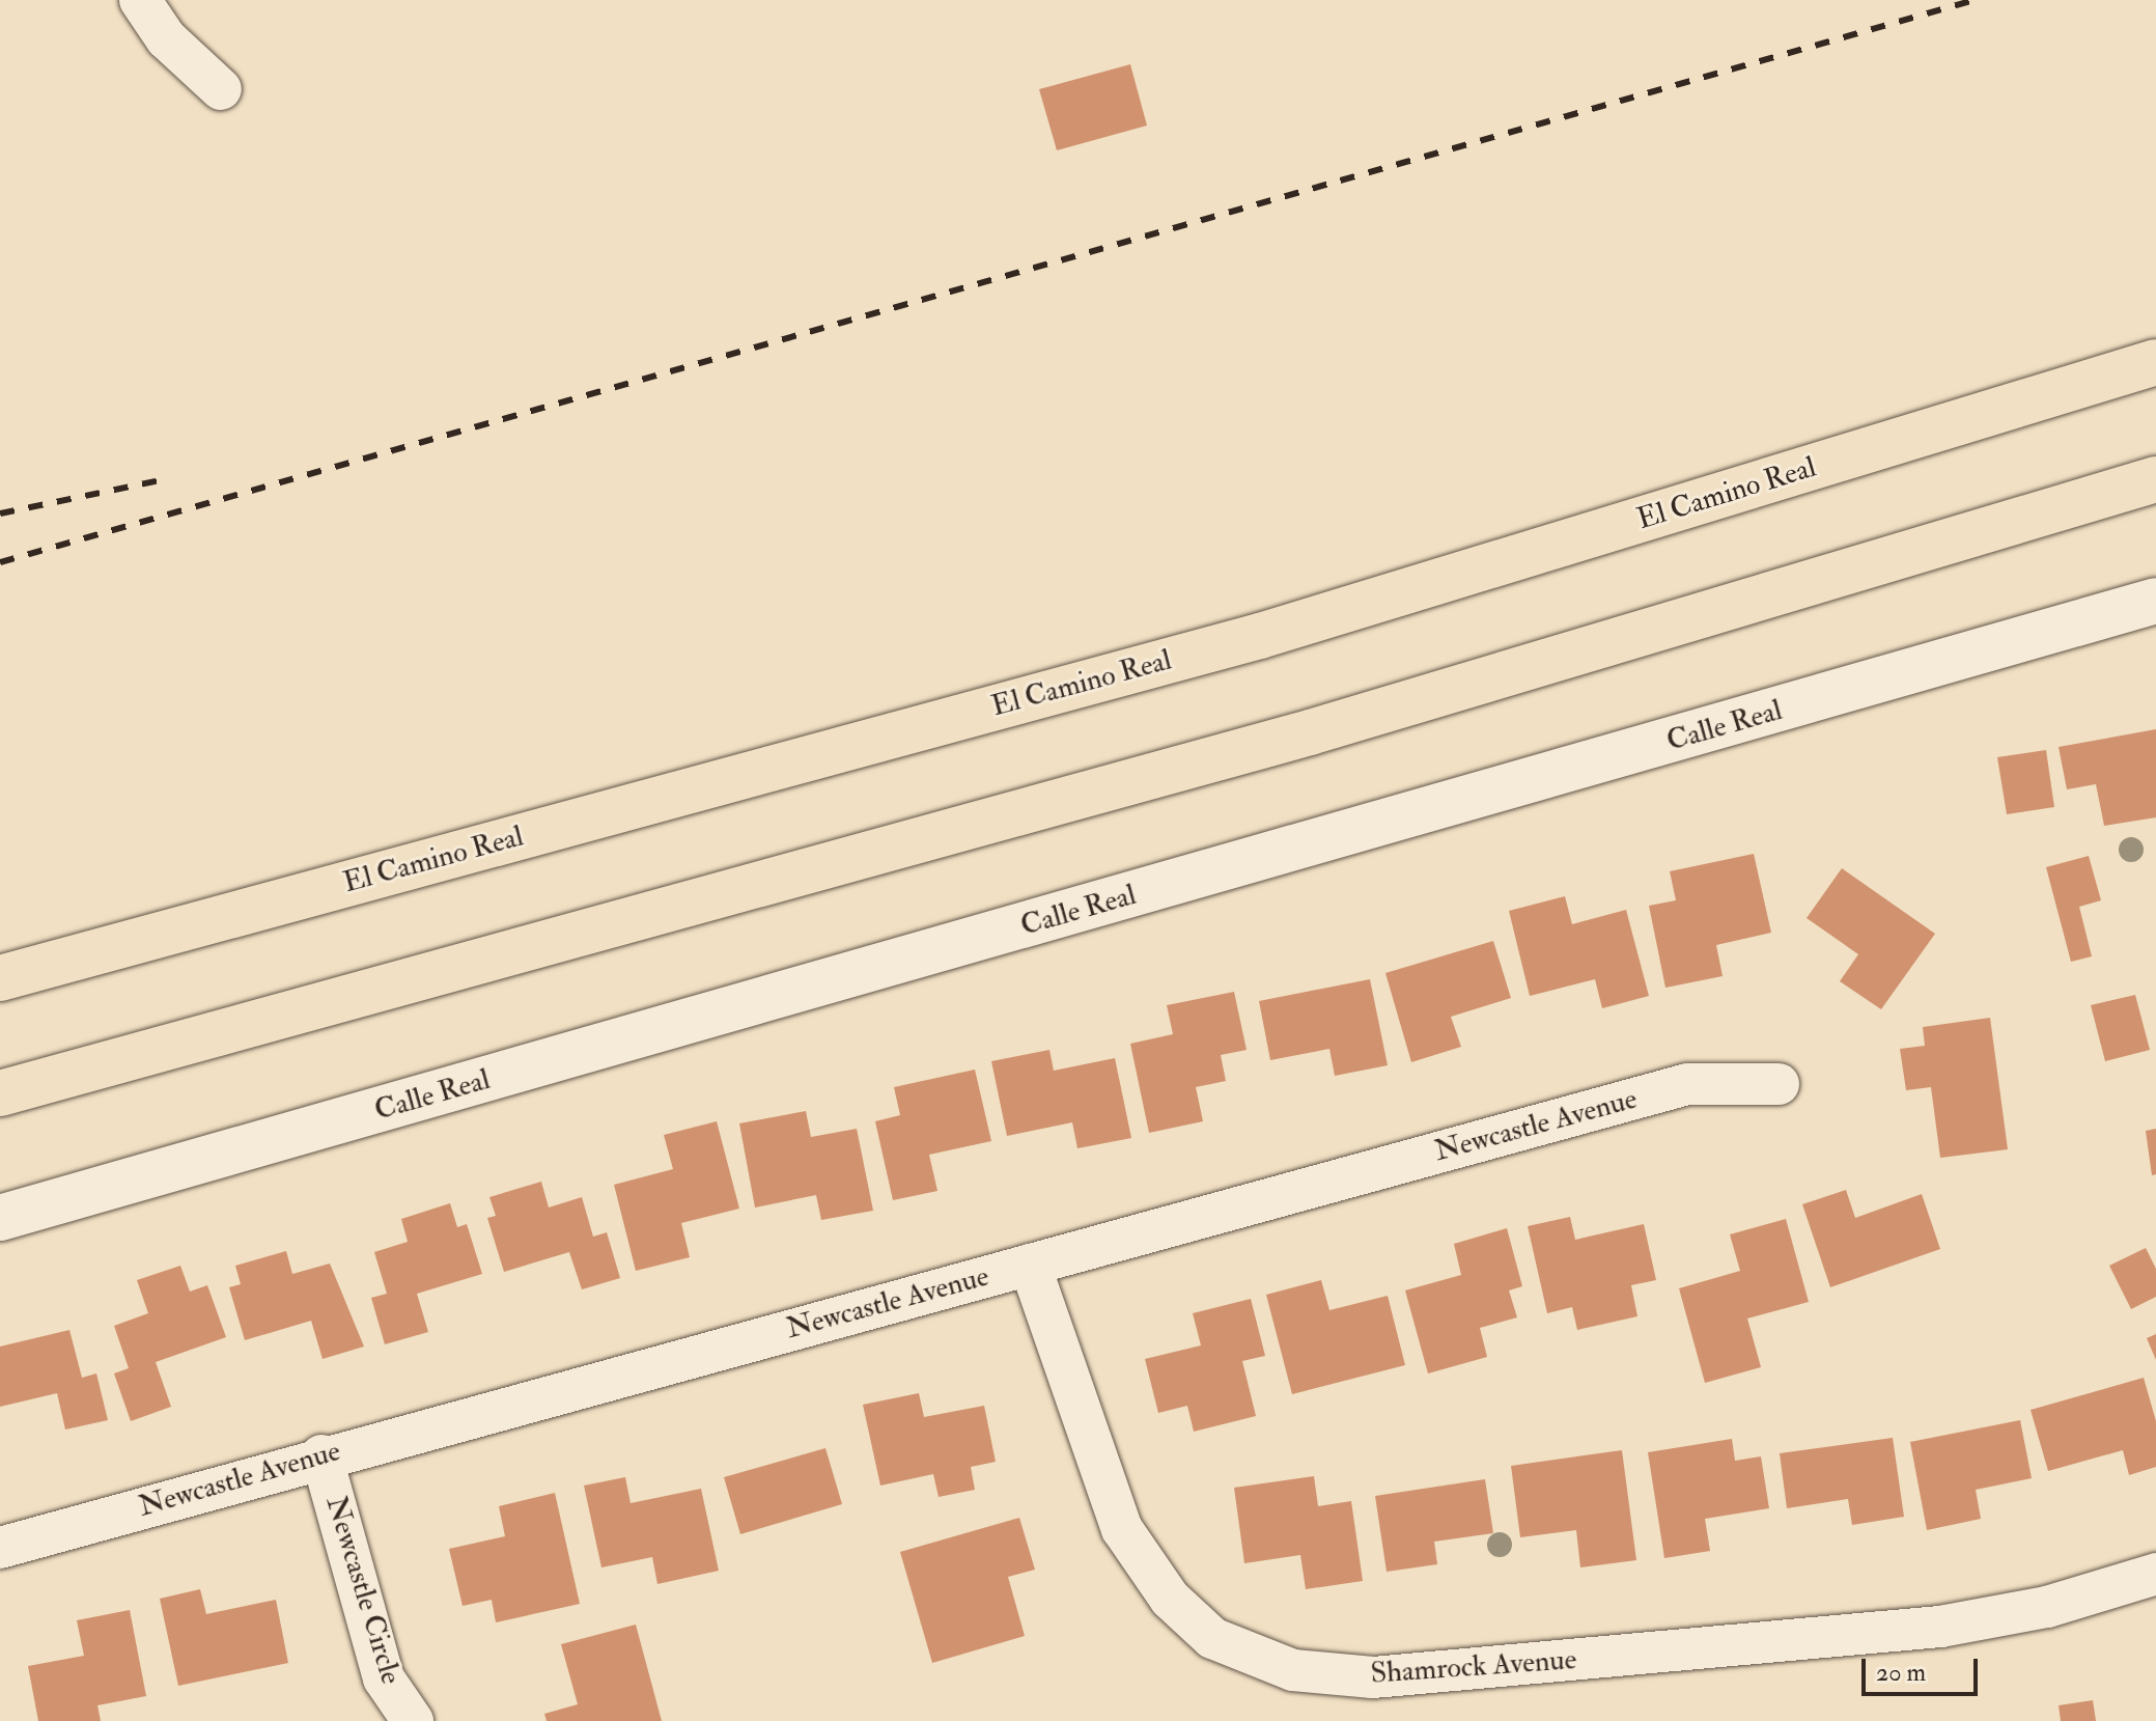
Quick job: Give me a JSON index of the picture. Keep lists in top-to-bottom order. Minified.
{"streets":{"highway":["El Camino Real"],"main road":["Calle Real"],"street":["Newcastle Avenue","Newcastle Circle","Shamrock Avenue"]},"crossings":[["Newcastle Avenue","Newcastle Circle"],["Newcastle Avenue","Shamrock Avenue"]],"scale_bar":"20 m"}
